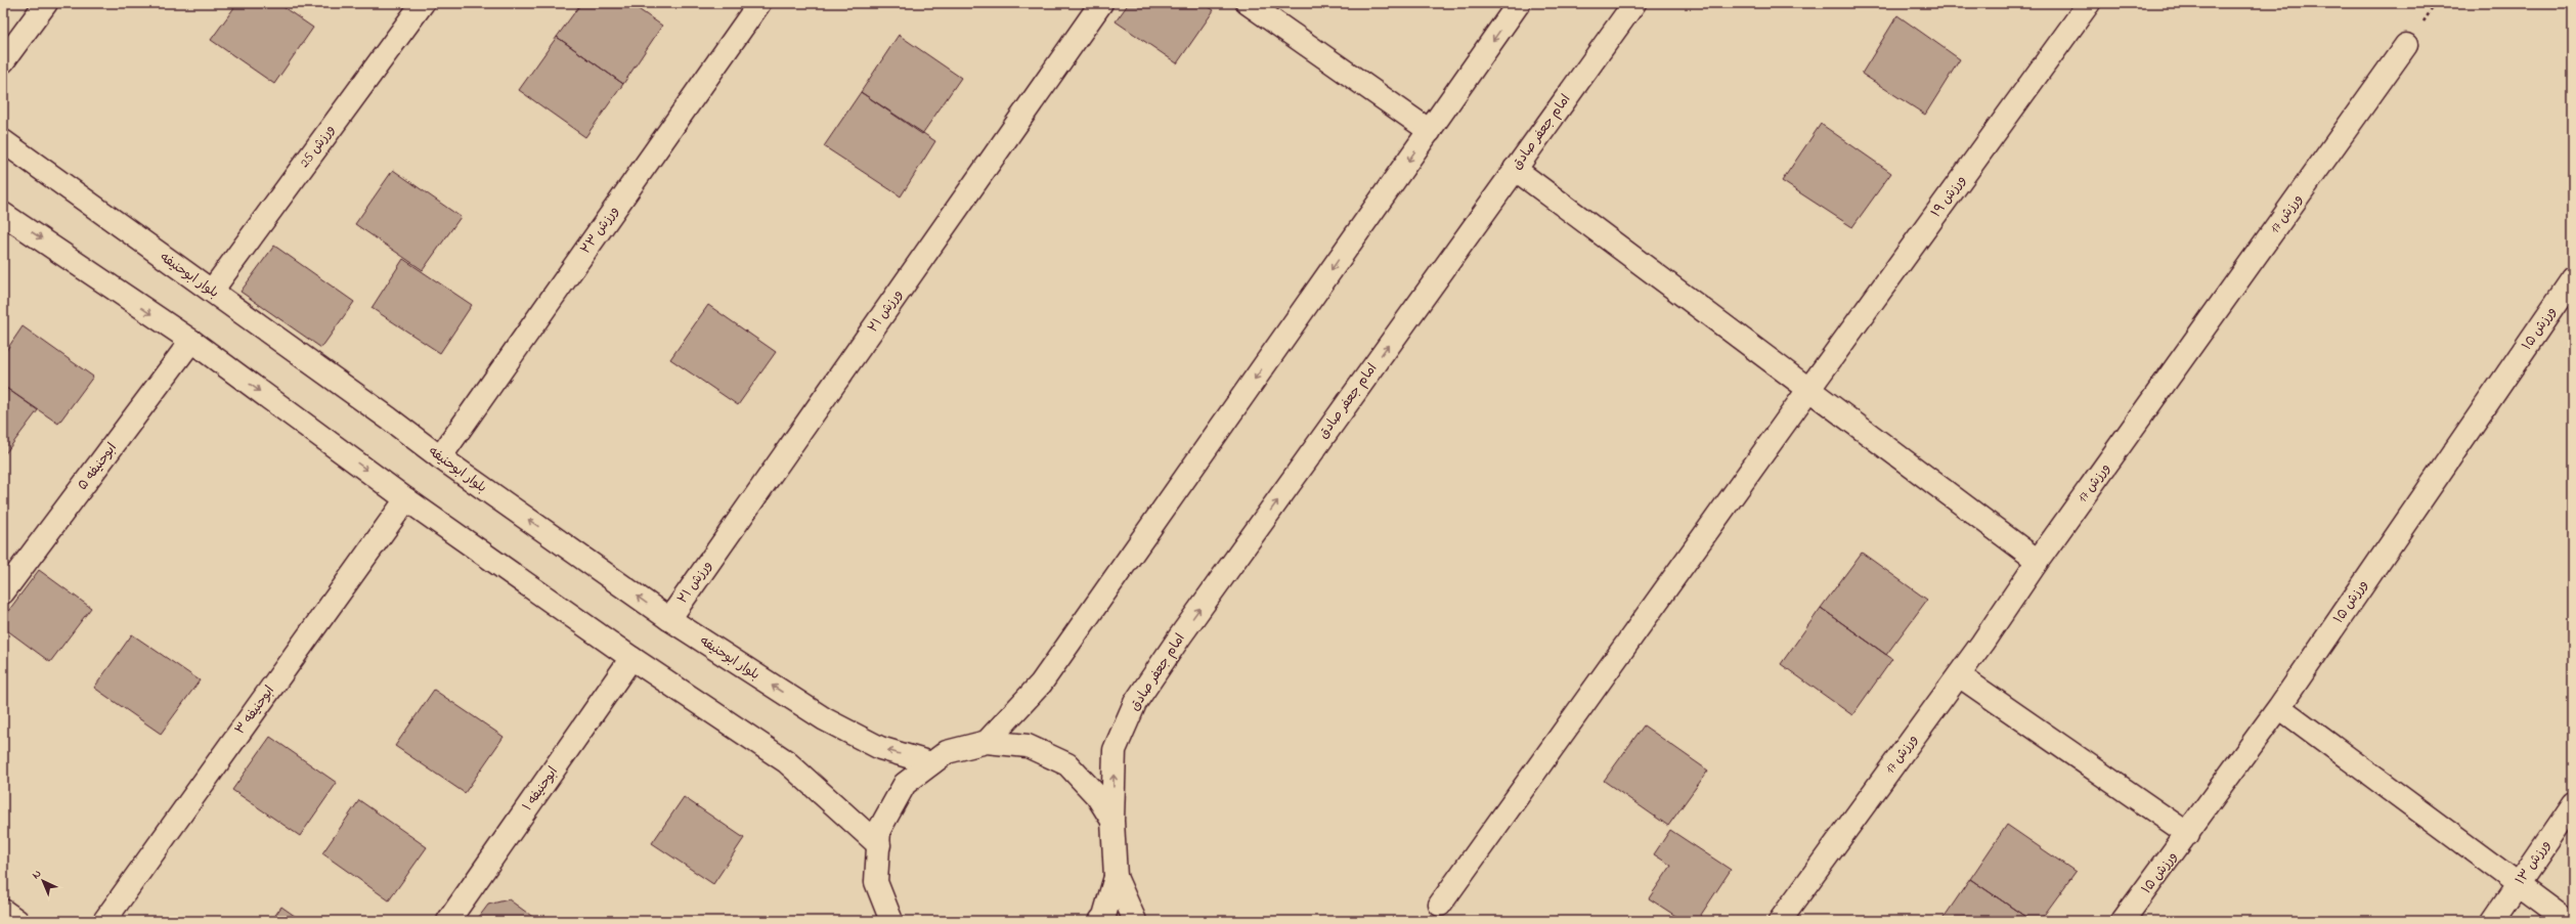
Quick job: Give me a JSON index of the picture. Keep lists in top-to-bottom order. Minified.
{"streets":{"street":["امام جعفر صادق","ورزش 25","ورزش ۱۹","ورزش 17","ورزش ۲۳","بلوار ابوحنیفه","ورزش ۲۱","ورزش ۱۵","ابوحنیفه ۵","ابوحنیفه ۳","ابوحنیفه ۱","ورزش ۱۳"]},"crossings":[["ورزش 25","بلوار ابوحنیفه"],["ورزش ۲۳","بلوار ابوحنیفه"],["بلوار ابوحنیفه","ورزش ۲۱"]],"north":"top left"}
